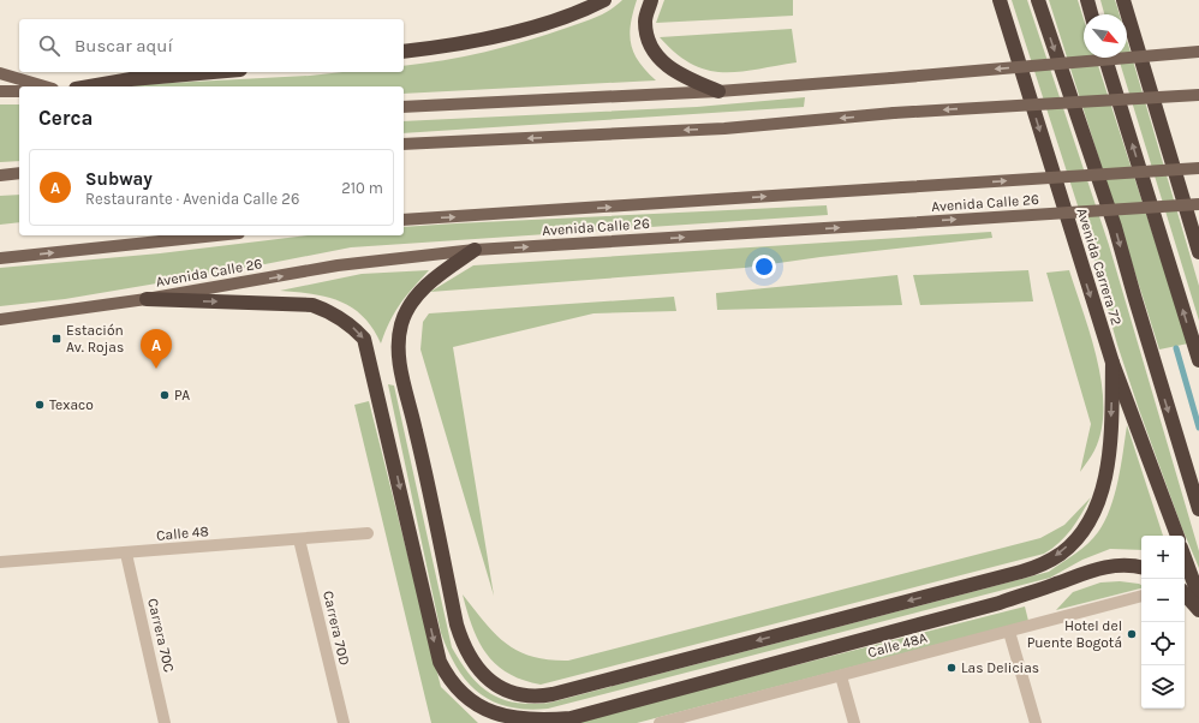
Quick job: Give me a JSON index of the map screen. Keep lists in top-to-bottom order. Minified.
{"streets":{"highway":["Avenida Carrera 72"],"main road":["Avenida Calle 26"],"street":["Calle 48","Carrera 70D","Carrera 70C","Calle 48A"]},"crossings":[["Calle 48","Carrera 70D"],["Calle 48","Carrera 70C"]],"places":{"transit":["Estación Av. Rojas"],"other":["PA","Texaco","Hotel del Puente Bogotá","Las Delicias"]},"north":"bottom right","page":{"search":"Buscar aquí","heading":"Cerca","list":[{"mark":"A","name":"Subway","note":"Restaurante · Avenida Calle 26","value":"210 m"}],"pins":"A","map_buttons":["+","−"]}}
